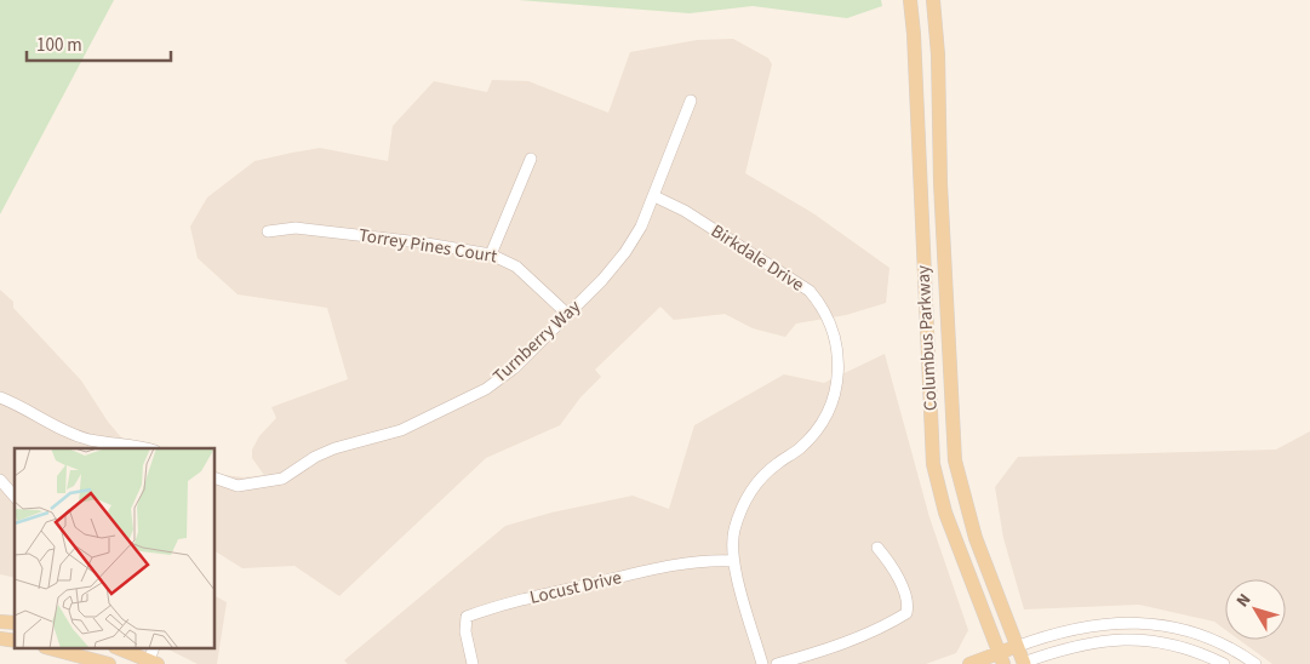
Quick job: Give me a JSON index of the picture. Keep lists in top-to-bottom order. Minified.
{"streets":{"main road":["Columbus Parkway"],"street":["Torrey Pines Court","Birkdale Drive","Turnberry Way","Locust Drive"]},"crossings":[["Torrey Pines Court","Turnberry Way"],["Birkdale Drive","Turnberry Way"],["Birkdale Drive","Locust Drive"]],"scale_bar":"100 m","north":"top left"}
